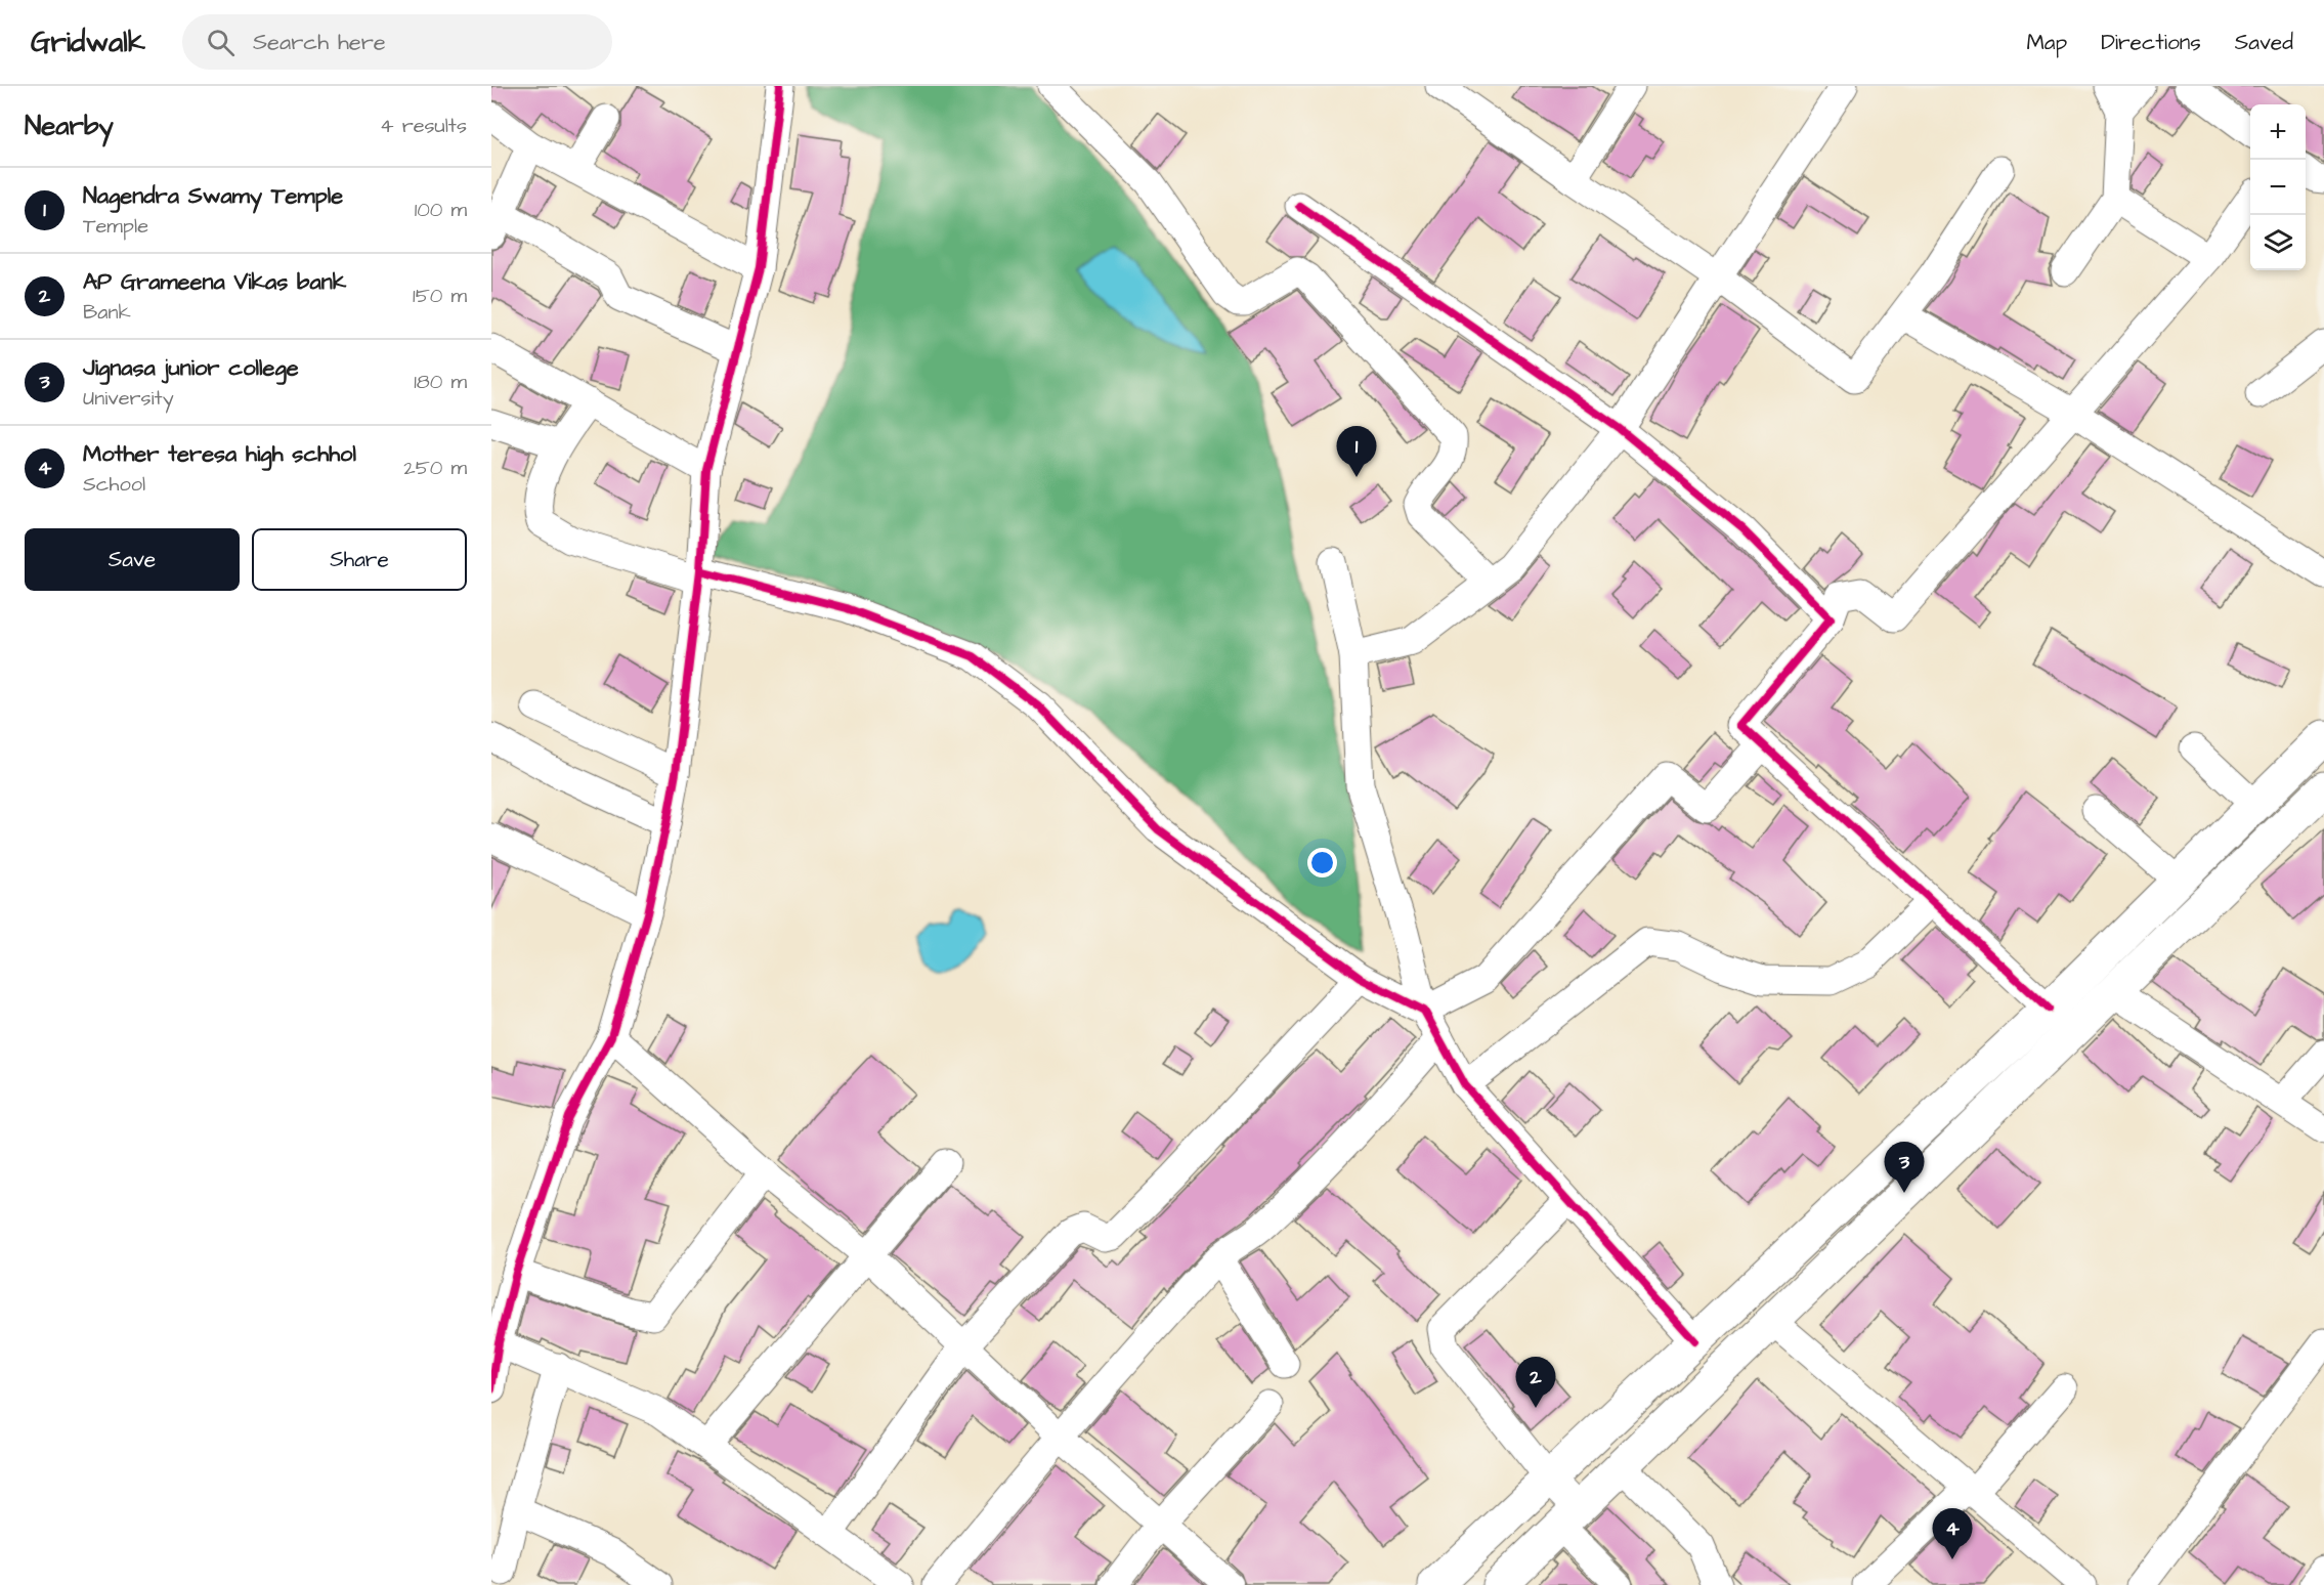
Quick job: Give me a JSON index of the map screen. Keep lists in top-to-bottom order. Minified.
{"page":{"header":"Gridwalk","search":"Search here","nav":["Map","Directions","Saved"],"heading":["Nearby","4 results"],"map_buttons":["+","−"],"list":[{"mark":"1","name":"Nagendra Swamy Temple","note":"Temple","value":"100 m"},{"mark":"2","name":"AP Grameena Vikas bank","note":"Bank","value":"150 m"},{"mark":"3","name":"Jignasa junior college","note":"University","value":"180 m"},{"mark":"4","name":"Mother teresa high schhol","note":"School","value":"250 m"}],"pins":["1","3","2","4"],"buttons":["Save","Share"]}}
